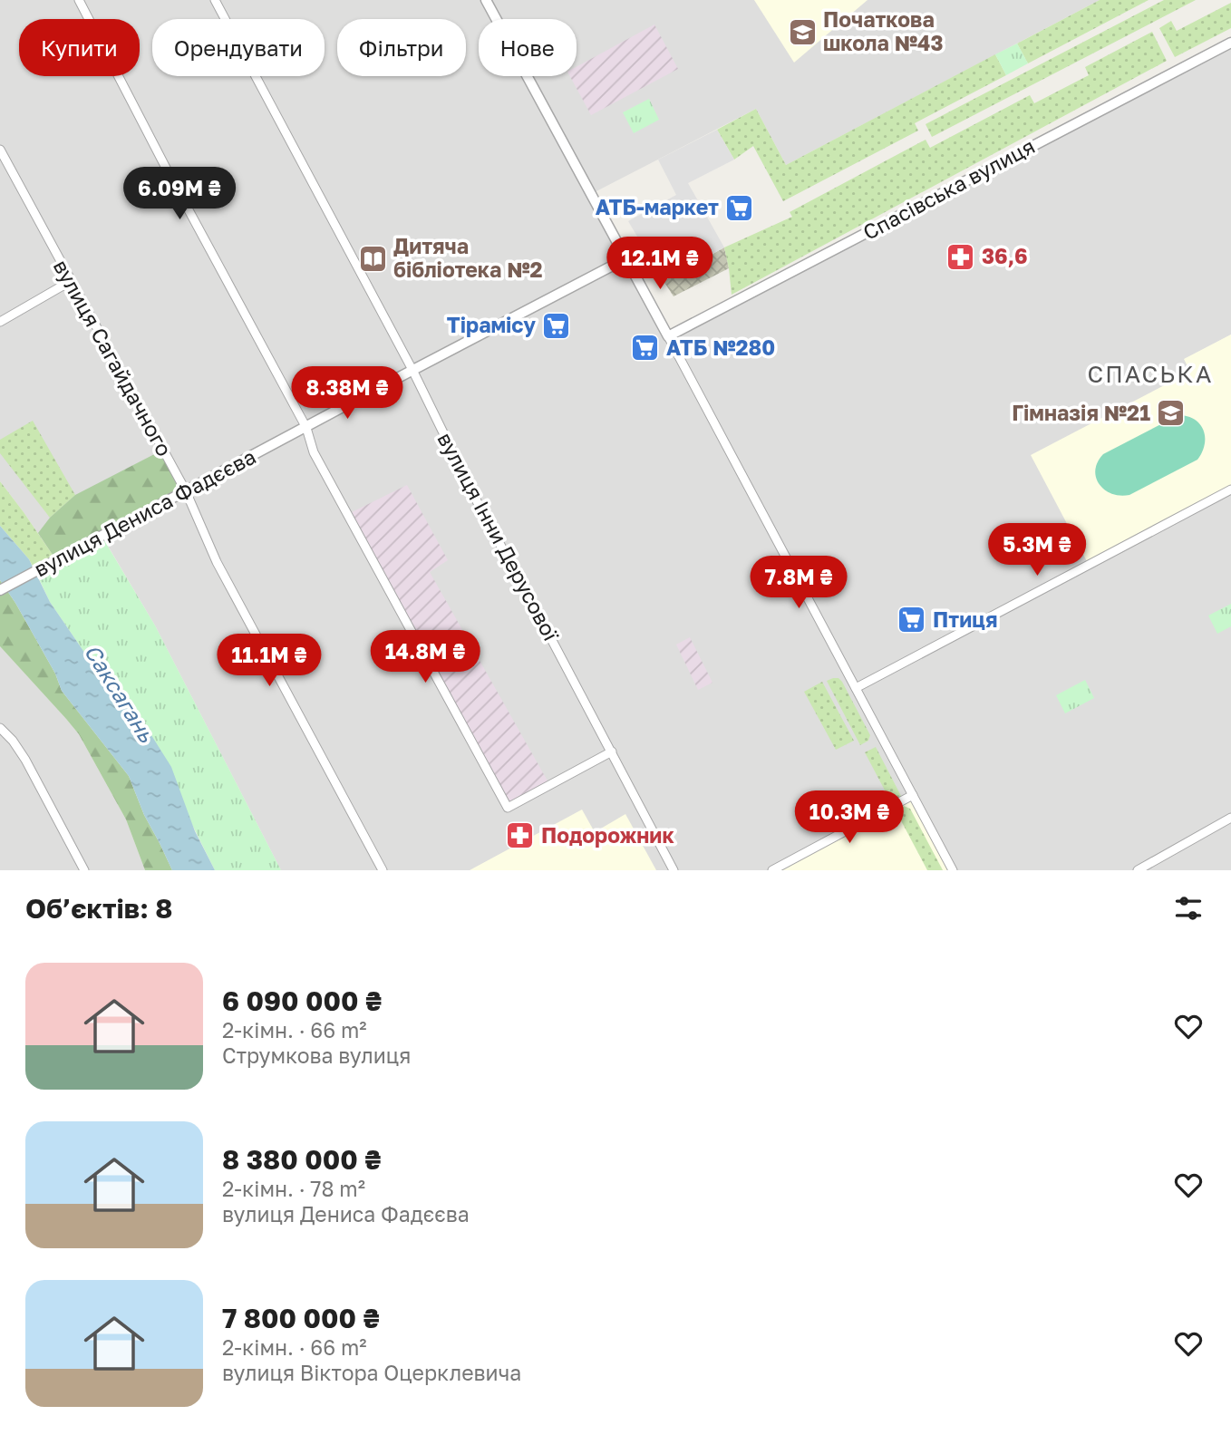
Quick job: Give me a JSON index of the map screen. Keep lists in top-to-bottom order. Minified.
{"streets":{"street":["Спасівська вулиця","вулиця Сагайдачного","вулиця Дениса Фадєєва","вулиця Інни Дерусової"]},"crossings":[["вулиця Сагайдачного","вулиця Дениса Фадєєва"],["вулиця Дениса Фадєєва","вулиця Інни Дерусової"]],"districts":["СПАСЬКА"],"water":["Саксагань"],"places":{"school or university":["Початкова школа №43","Гімназія №21"],"supermarket":["АТБ-маркет","Тірамісу","АТБ №280","Птиця"],"pharmacy":["36,6","Подорожник"],"library":["Дитяча бібліотека №2"]},"page":{"chip":["Купити","Орендувати","Фільтри","Нове"],"price":["6.09M ₴","12.1M ₴","8.38M ₴","5.3M ₴","7.8M ₴","14.8M ₴","11.1M ₴","10.3M ₴"],"heading":"Об’єктів: 8","list":[{"name":"6 090 000 ₴","note":"2-кімн. · 66 m² · Струмкова вулиця"},{"name":"8 380 000 ₴","note":"2-кімн. · 78 m² · вулиця Дениса Фадєєва"},{"name":"7 800 000 ₴","note":"2-кімн. · 66 m² · вулиця Віктора Оцерклевича"}]}}
